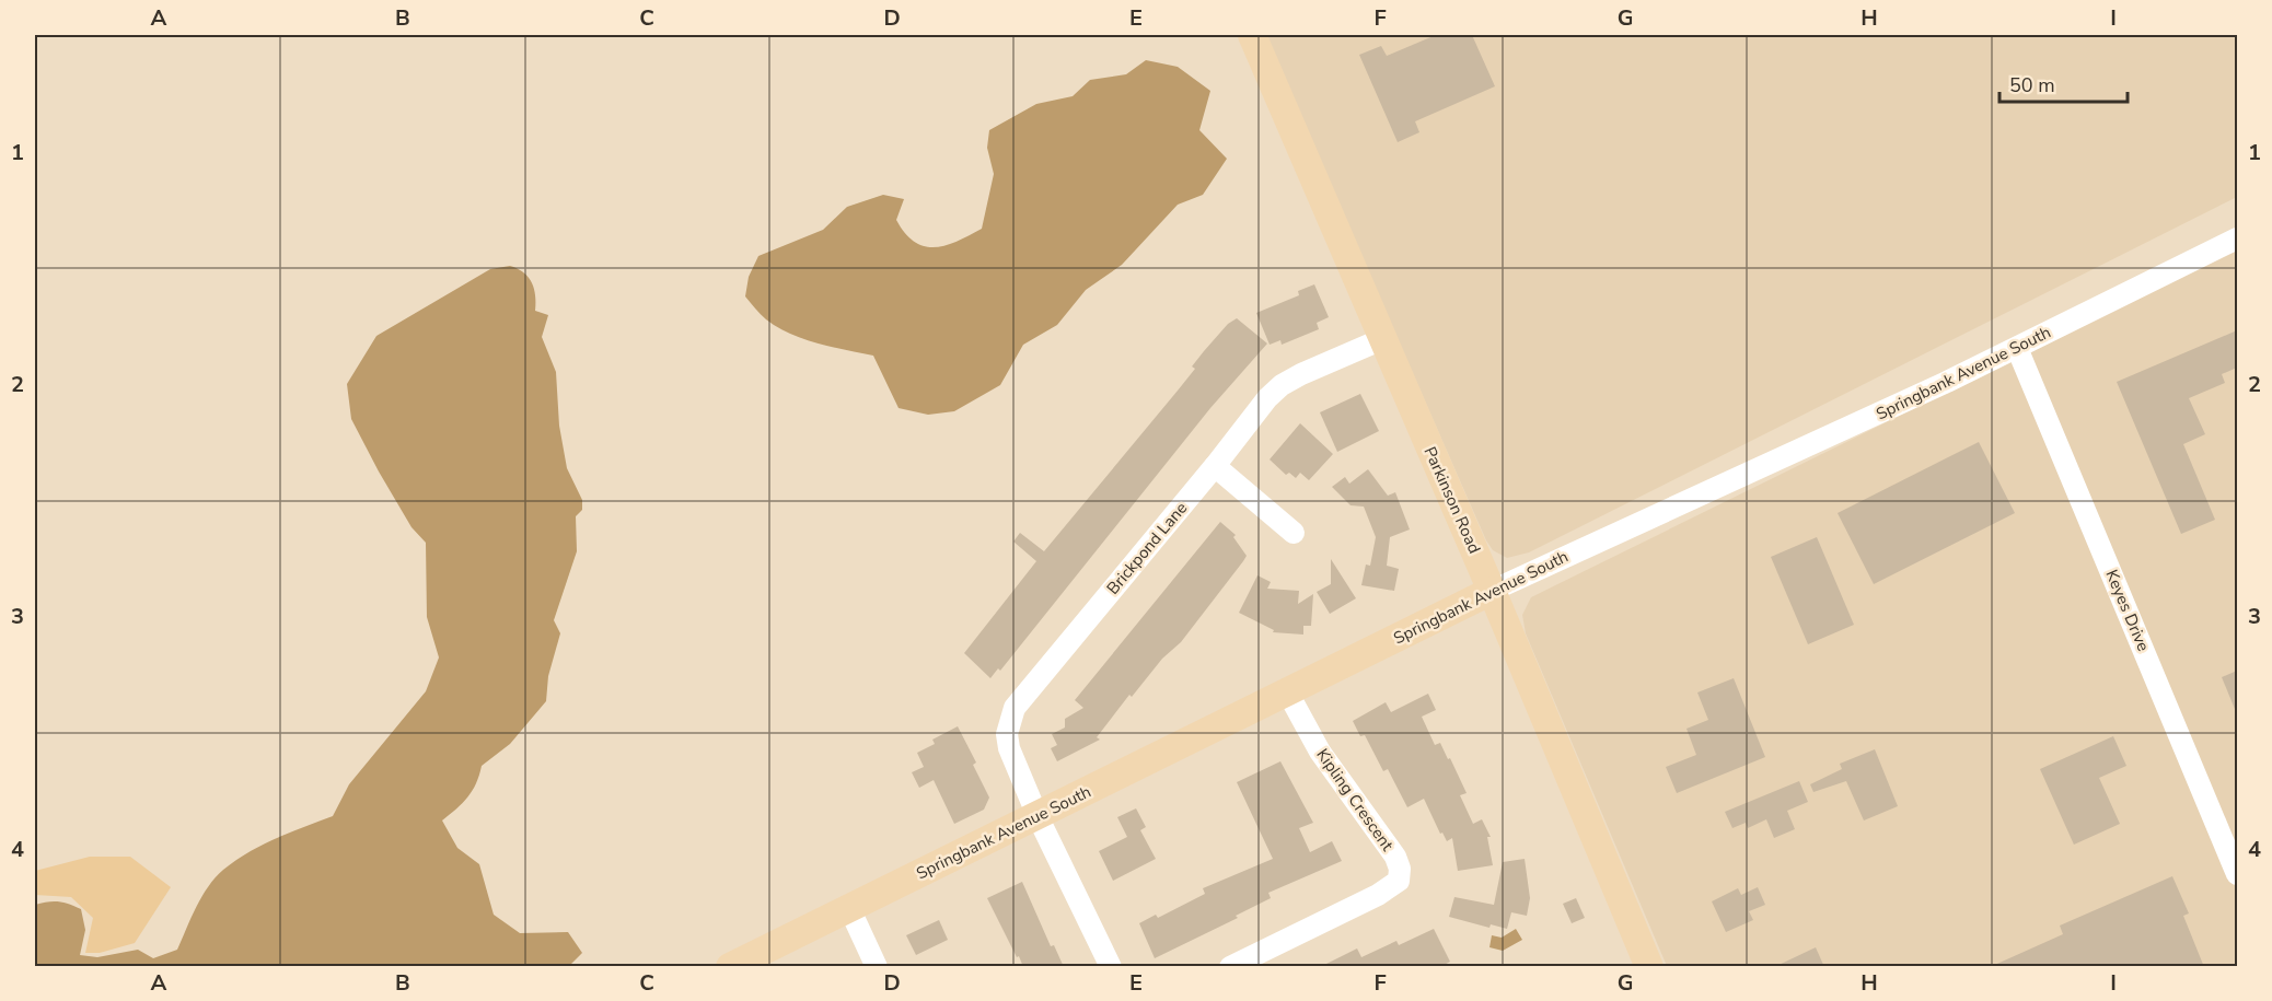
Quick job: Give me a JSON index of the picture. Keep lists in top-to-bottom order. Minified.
{"streets":{"main road":["Springbank Avenue South","Parkinson Road"],"street":["Brickpond Lane","Keyes Drive","Kipling Crescent"]},"crossings":[["Springbank Avenue South","Parkinson Road"],["Springbank Avenue South","Brickpond Lane"],["Springbank Avenue South","Keyes Drive"],["Springbank Avenue South","Kipling Crescent"],["Parkinson Road","Brickpond Lane"]],"scale_bar":"50 m","grid":{"columns":["A","B","C","D","E","F","G","H","I"],"rows":["1","2","3","4"]}}
